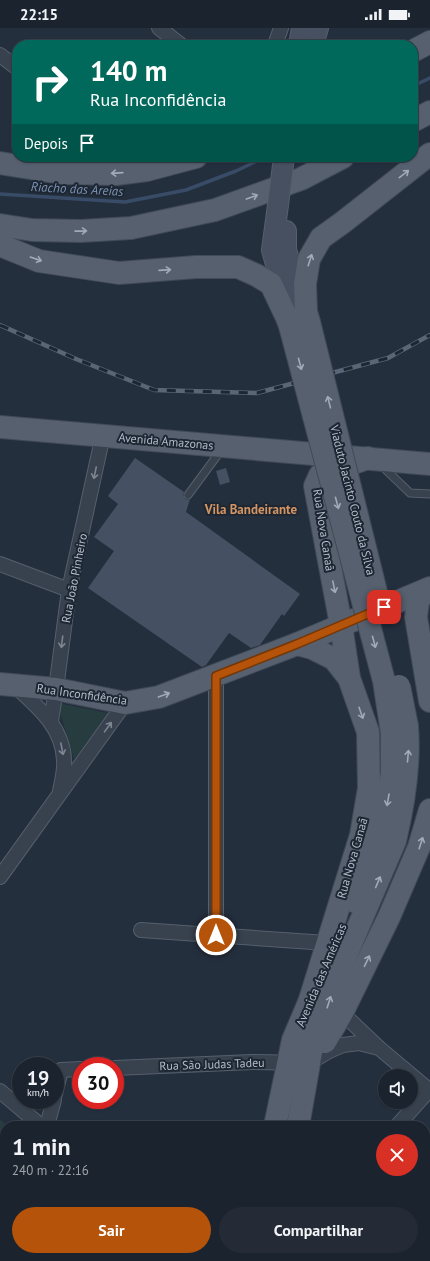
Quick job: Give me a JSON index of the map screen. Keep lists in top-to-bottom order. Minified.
{"streets":{"main road":["Avenida Amazonas","Viaduto Jacinto Couto da Silva","Rua Nova Canaã","Rua Inconfidência","Avenida das Américas"],"street":["Rua João Pinheiro","Rua São Judas Tadeu"]},"crossings":[["Avenida Amazonas","Rua Nova Canaã"],["Avenida Amazonas","Rua João Pinheiro"],["Viaduto Jacinto Couto da Silva","Avenida das Américas"],["Rua Nova Canaã","Rua Inconfidência"],["Rua Nova Canaã","Avenida das Américas"],["Rua João Pinheiro","Rua Inconfidência"],["Avenida das Américas","Rua São Judas Tadeu"]],"one_way":["Rua João Pinheiro"],"districts":["Vila Bandeirante"],"water":["Riacho das Areias"],"page":{"status":"22:15","turn":["140 m","Rua Inconfidência"],"then":"Depois","speed":"19 km/h","limit":"30","heading":["1 min","240 m · 22:16"],"buttons":["Sair","Compartilhar"]}}
